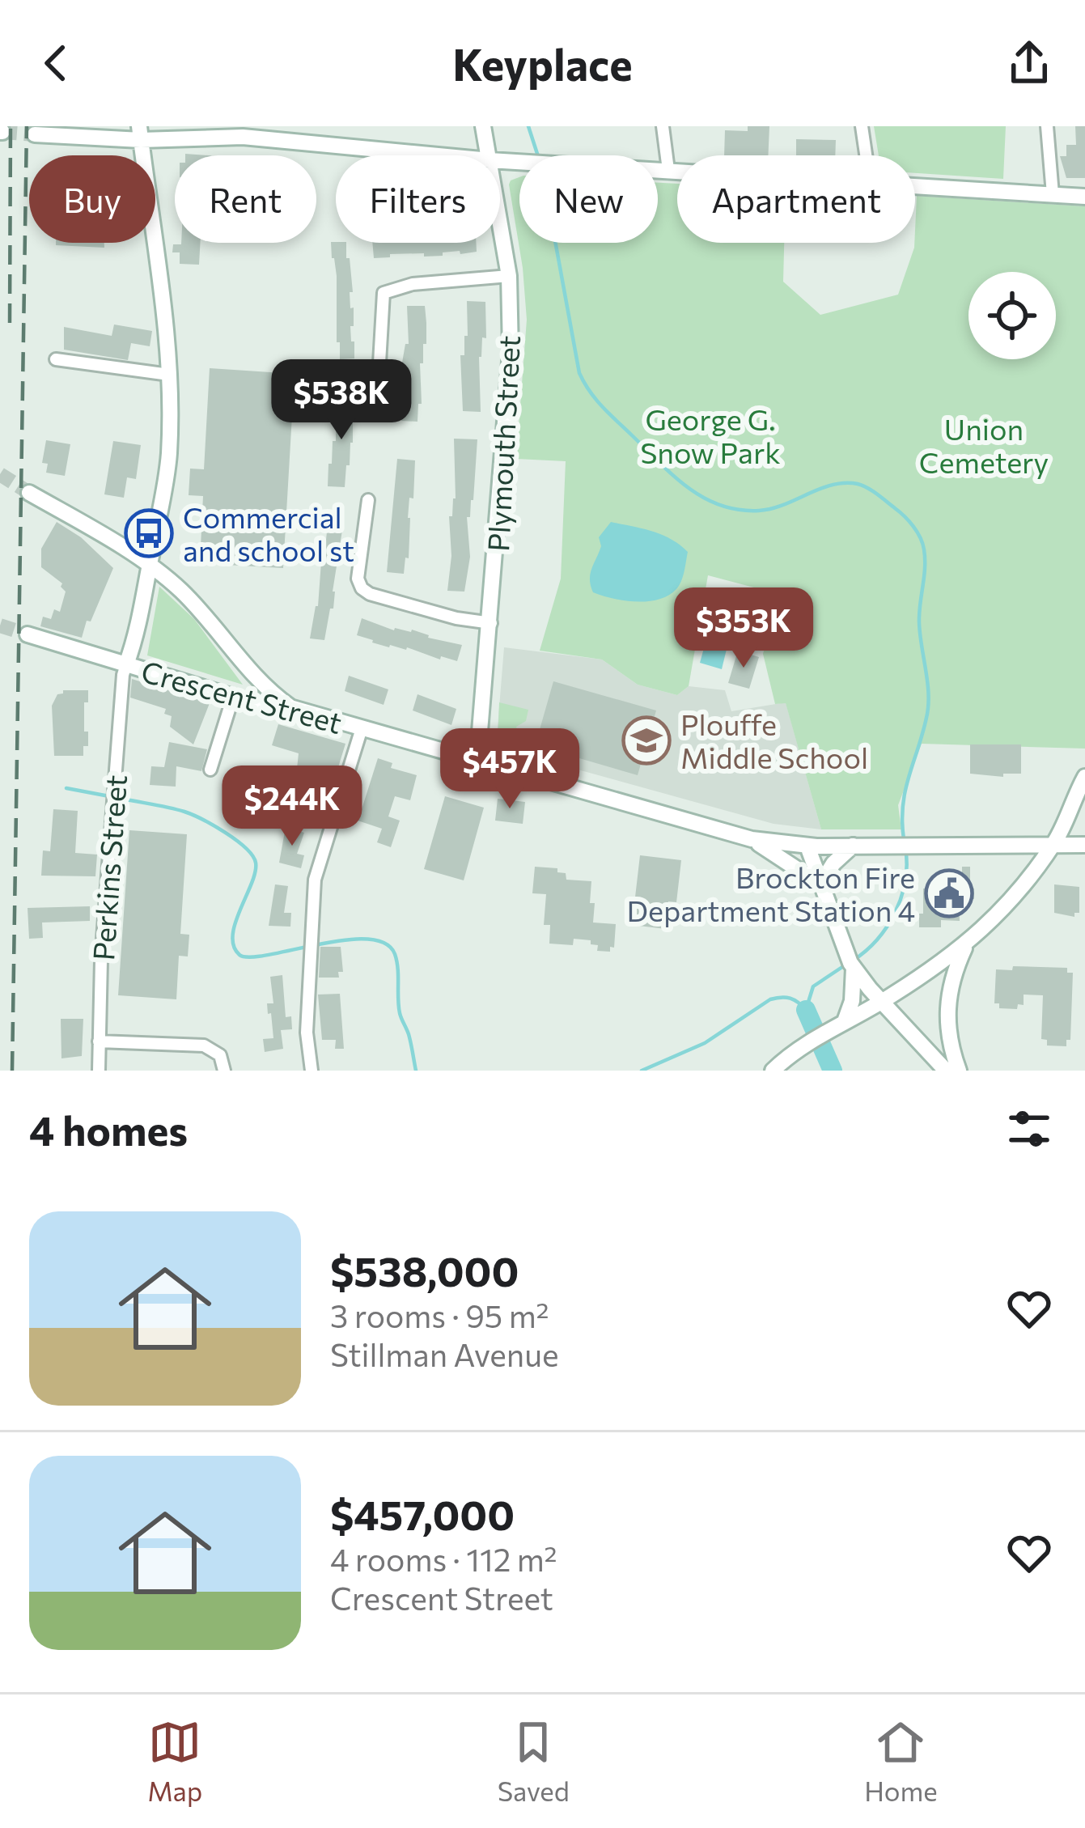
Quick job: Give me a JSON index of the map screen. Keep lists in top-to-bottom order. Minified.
{"streets":{"main road":["Plymouth Street","Crescent Street"],"street":["Perkins Street"]},"crossings":[["Plymouth Street","Crescent Street"],["Crescent Street","Perkins Street"]],"parks":["George G. Snow Park","Union Cemetery"],"places":{"bus stop":["Commercial and school st"],"school or university":["Plouffe Middle School"],"public building":["Brockton Fire Department Station 4"]},"page":{"header":"Keyplace","chip":["Buy","Rent","Filters","New","Apartment"],"price":["$538K","$353K","$457K","$244K"],"heading":"4 homes","list":[{"name":"$538,000","note":"3 rooms · 95 m² · Stillman Avenue"},{"name":"$457,000","note":"4 rooms · 112 m² · Crescent Street"}],"tabs":["Map","Saved","Home"]}}
